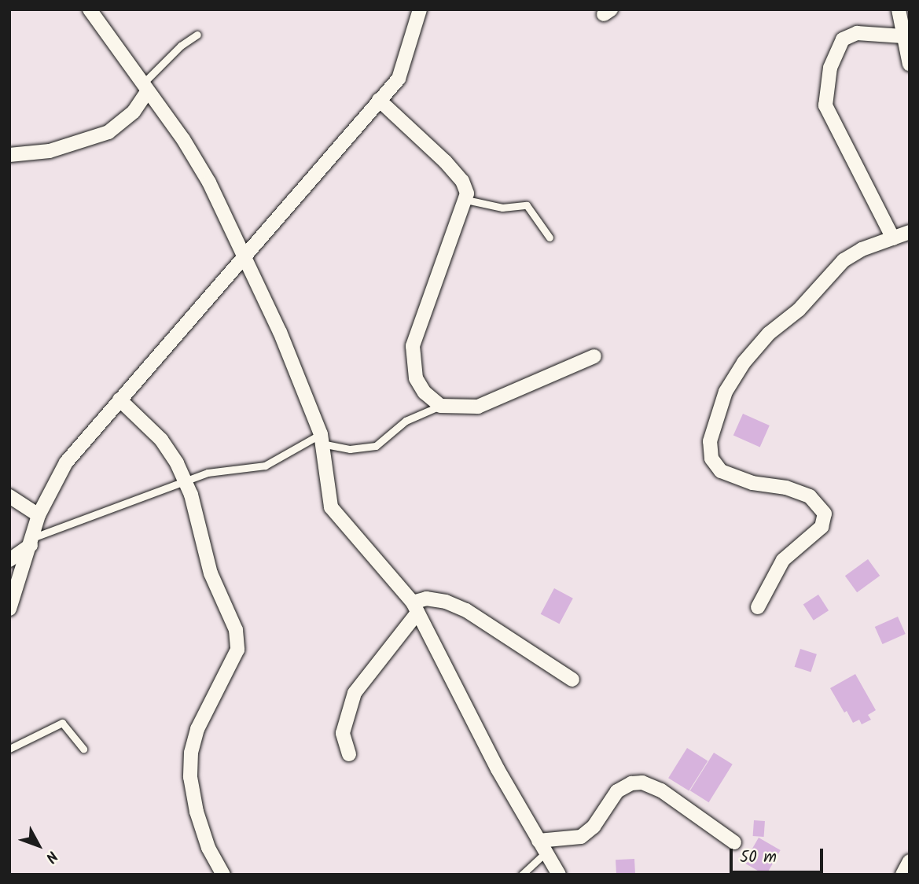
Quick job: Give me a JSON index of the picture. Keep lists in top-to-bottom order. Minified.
{"scale_bar":"50 m","north":"bottom right"}
